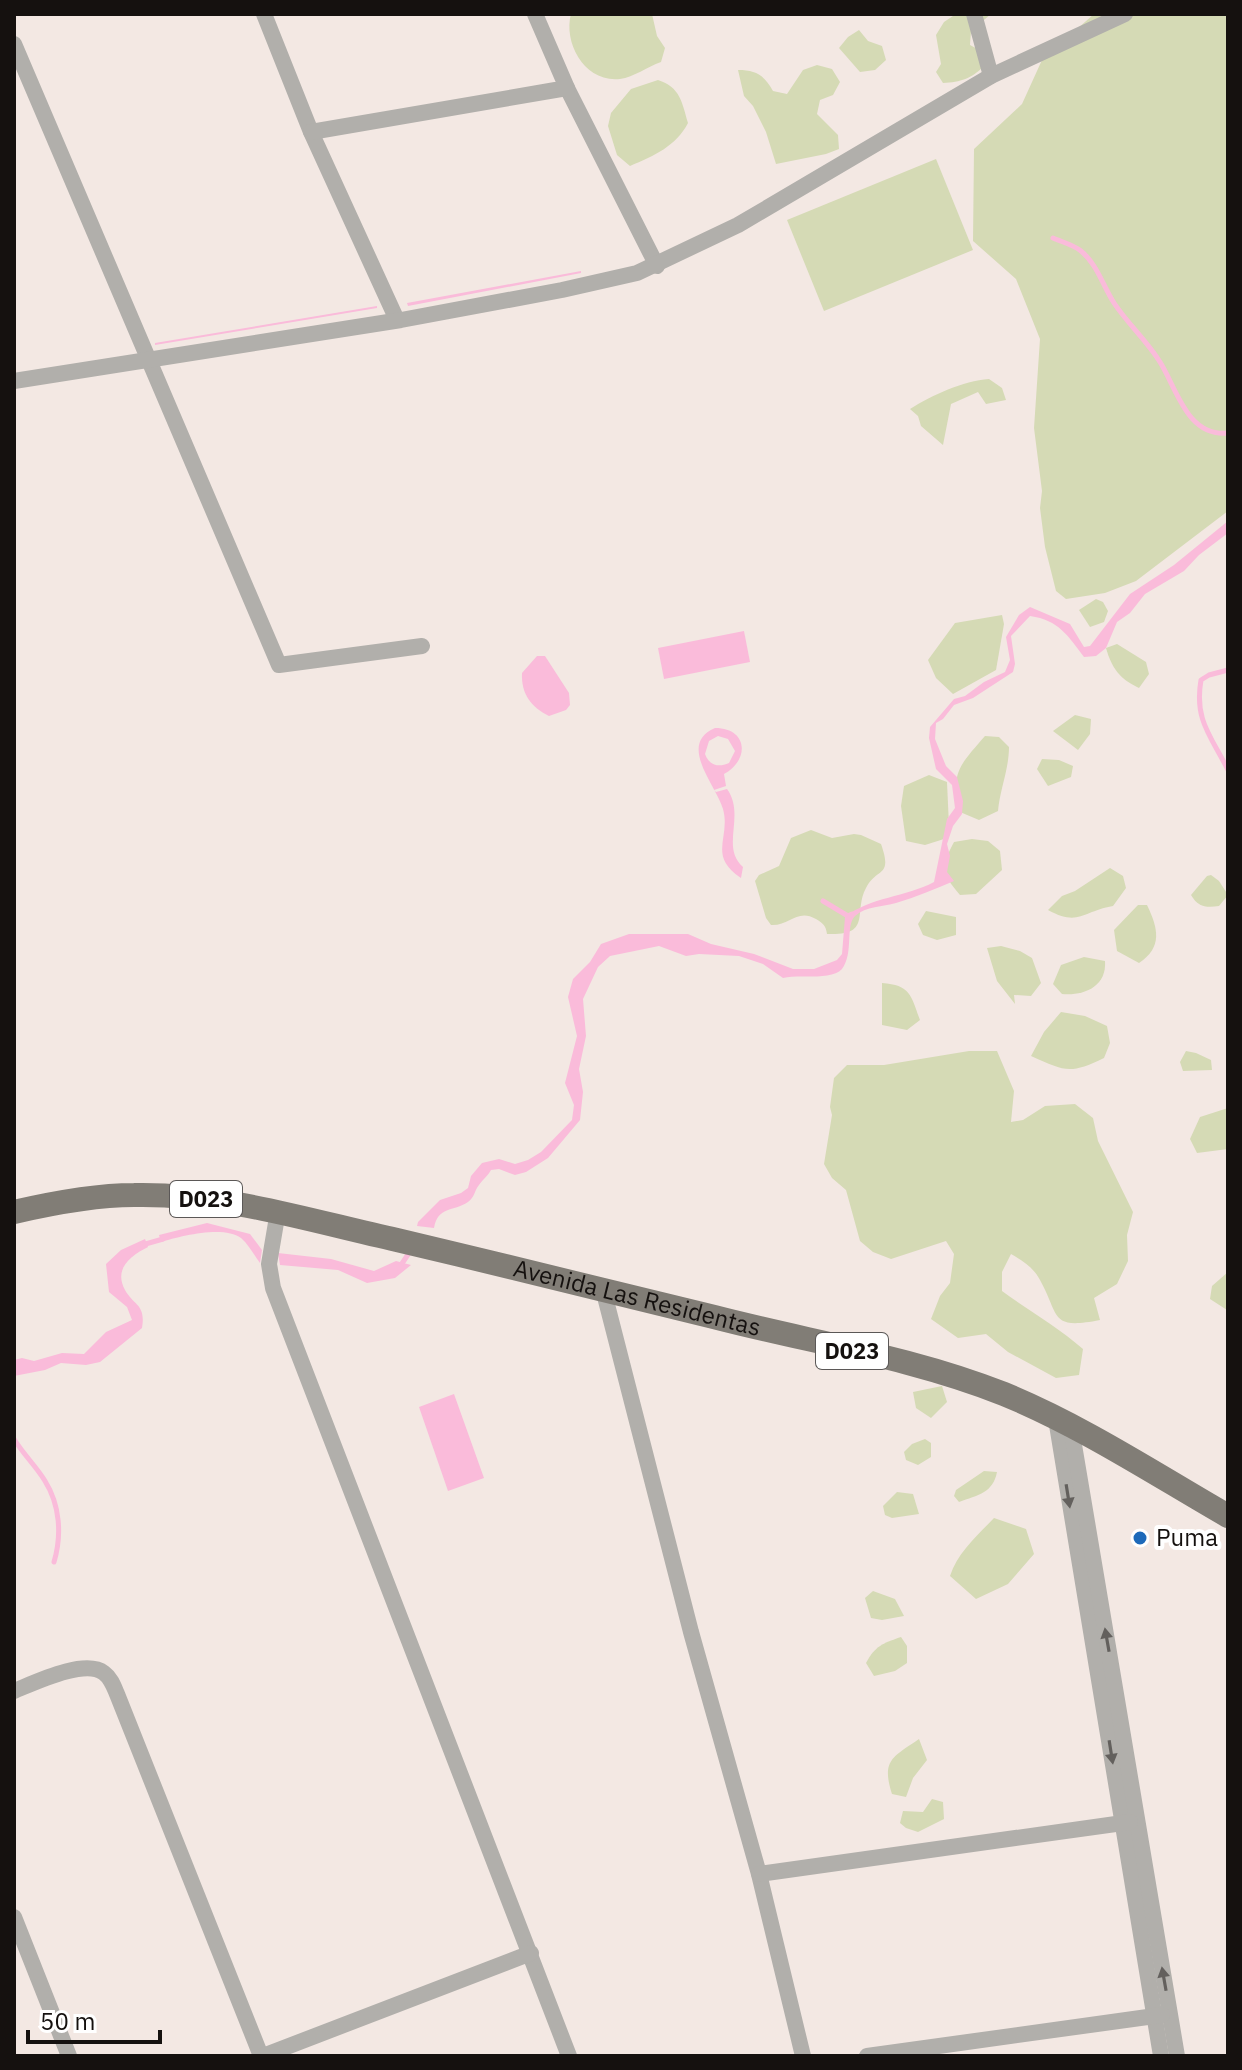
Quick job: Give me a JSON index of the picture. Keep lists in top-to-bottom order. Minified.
{"streets":{"main road":["D023","Avenida Las Residentas"]},"places":["Puma"],"scale_bar":"50 m"}
